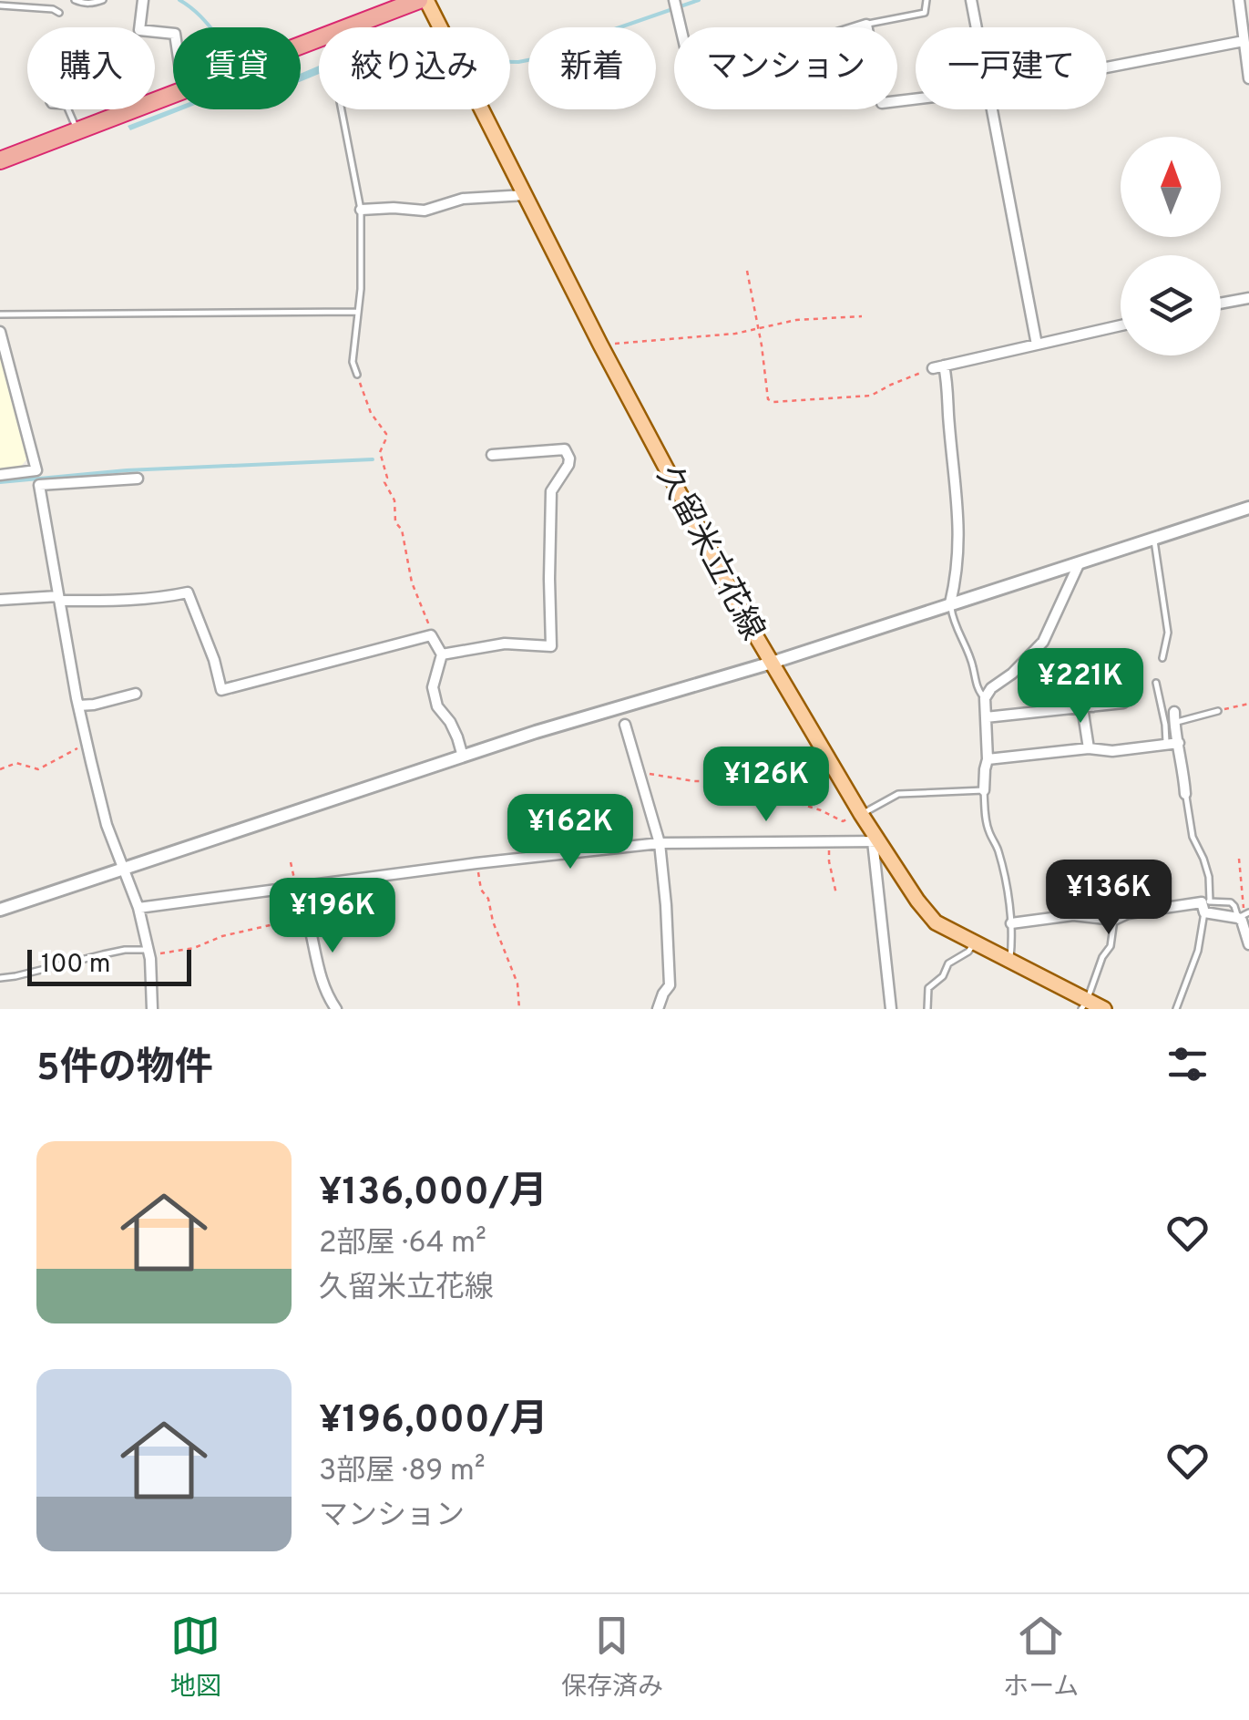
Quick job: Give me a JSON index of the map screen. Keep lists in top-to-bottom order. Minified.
{"streets":{"main road":["久留米立花線"]},"scale_bar":"100 m","north":"top","page":{"chip":["購入","賃貸","絞り込み","新着","マンション","一戸建て"],"price":["¥221K","¥126K","¥162K","¥136K","¥196K"],"scale":"100 m","heading":"5件の物件","list":[{"name":"¥136,000/月","note":"2部屋 · 64 m² · 久留米立花線"},{"name":"¥196,000/月","note":"3部屋 · 89 m² · マンション"}],"tabs":["地図","保存済み","ホーム"]}}
